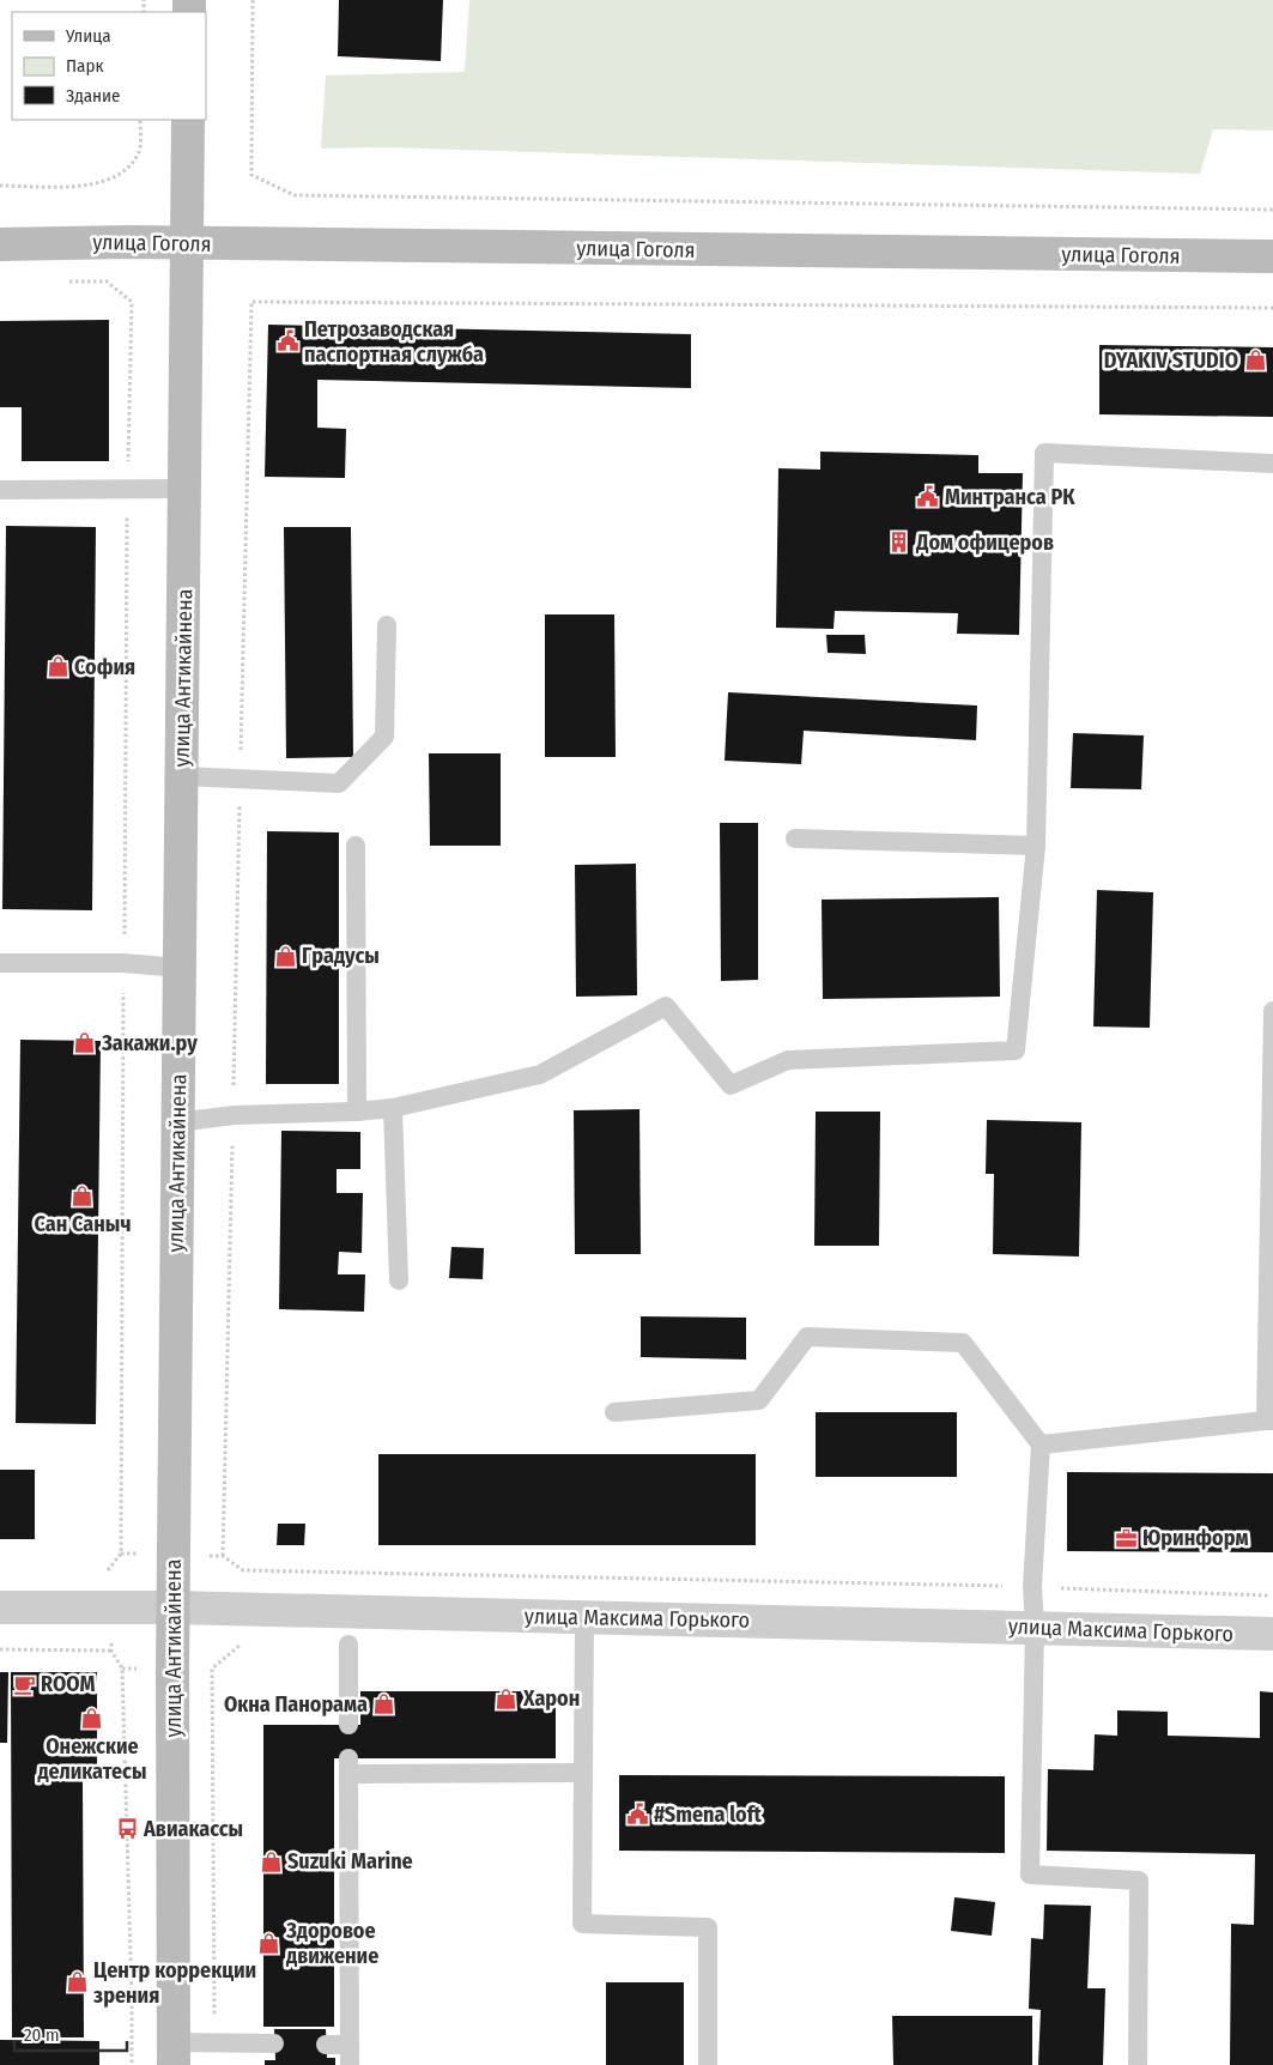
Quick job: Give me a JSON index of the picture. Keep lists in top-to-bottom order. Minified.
{"streets":{"main road":["улица Гоголя","улица Антикайнена"],"street":["улица Максима Горького"]},"crossings":[["улица Гоголя","улица Антикайнена"],["улица Антикайнена","улица Максима Горького"]],"places":{"public building":["Петрозаводская паспортная служба","Минтранса РК","#Smena loft"],"shop":["DYAKIV STUDIO","София","Градусы","Закажи.ру","Сан Саныч","Харон","Окна Панорама","Онежские деликатесы","Suzuki Marine","Здоровое движение","Центр коррекции зрения"],"building":["Дом офицеров"],"office":["Юринформ"],"cafe":["ROOM"],"bus stop":["Авиакассы"]},"legend":["Улица","Парк","Здание"],"scale_bar":"20 m"}
